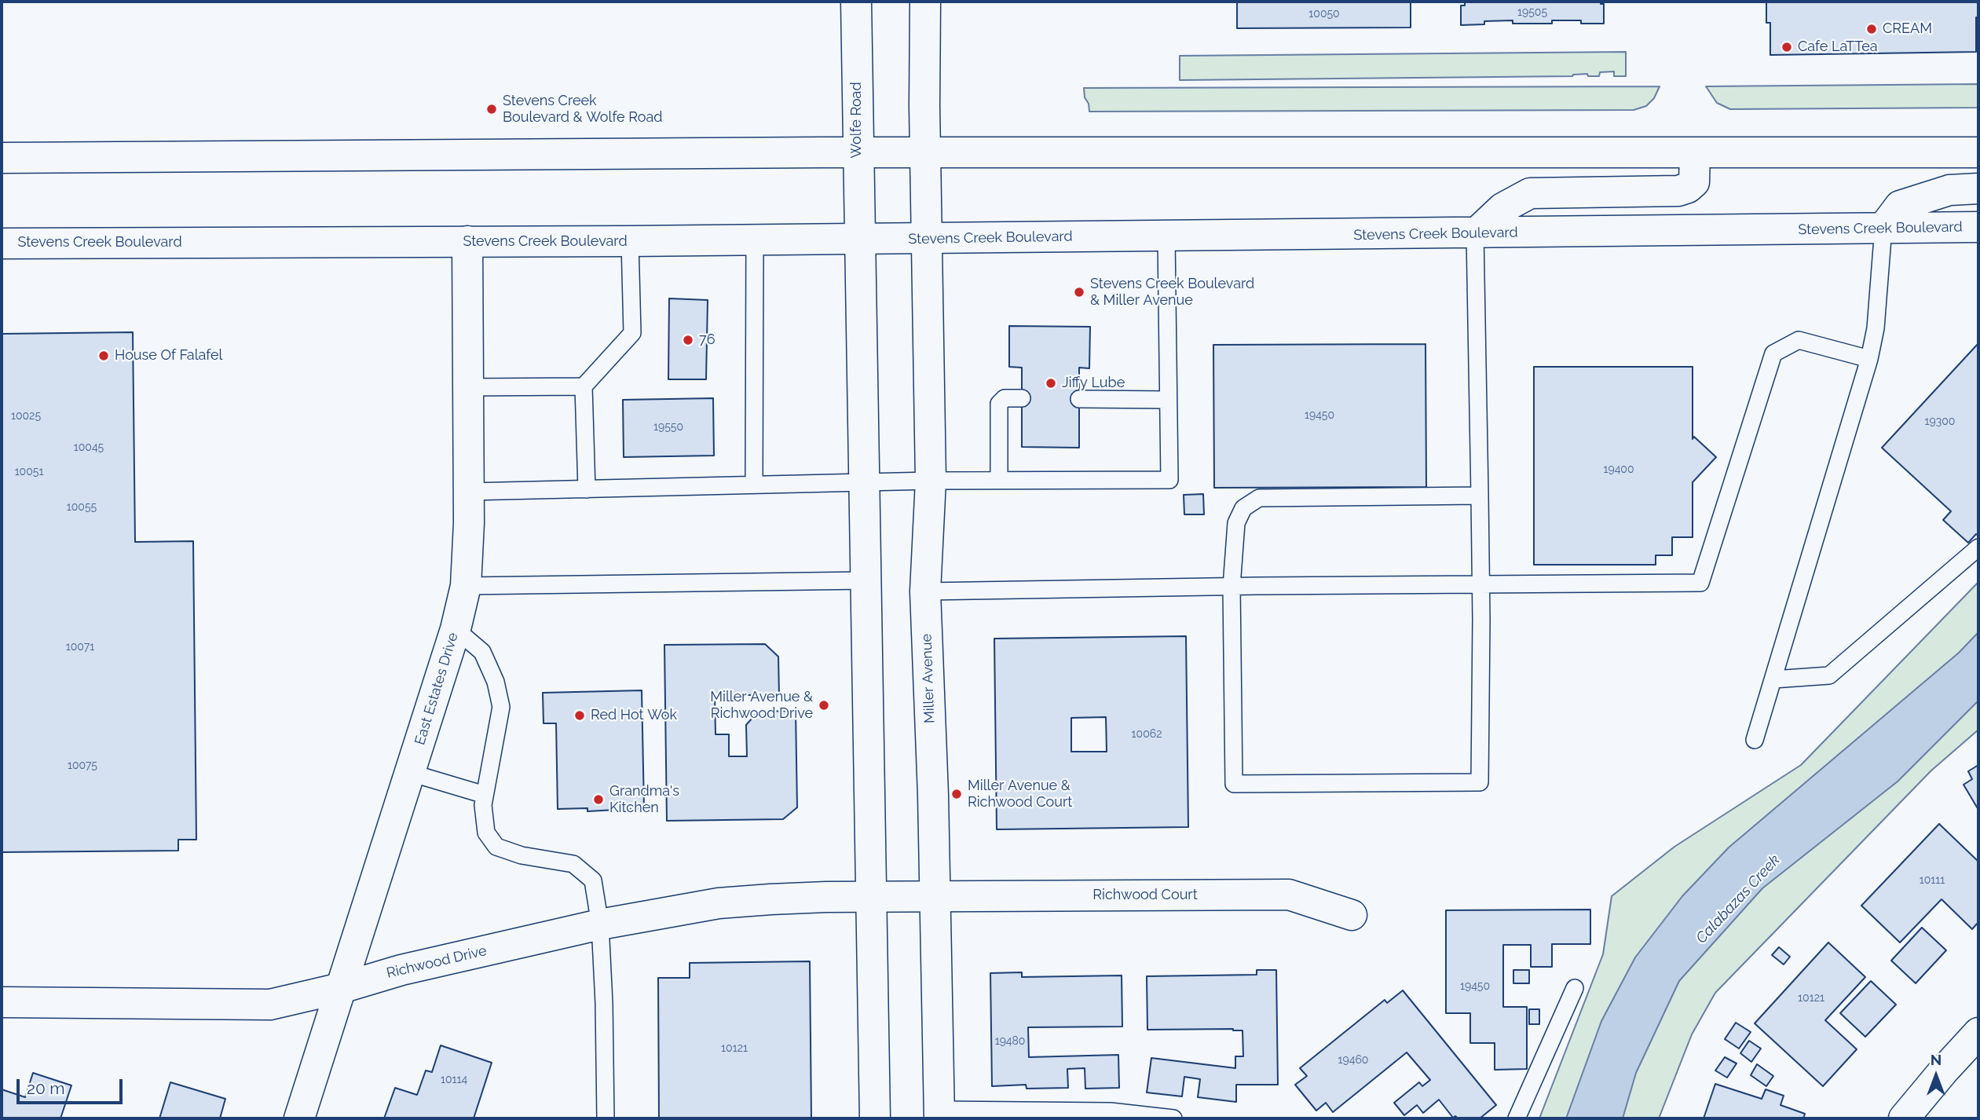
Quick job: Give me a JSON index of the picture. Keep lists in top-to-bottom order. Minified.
{"streets":{"main road":["Wolfe Road","Stevens Creek Boulevard","Miller Avenue","East Estates Drive","Richwood Court","Richwood Drive"]},"crossings":[["Wolfe Road","Stevens Creek Boulevard"],["Stevens Creek Boulevard","Miller Avenue"],["Stevens Creek Boulevard","East Estates Drive"],["Miller Avenue","Richwood Court"],["East Estates Drive","Richwood Drive"],["Richwood Court","Richwood Drive"]],"water":["Calabazas Creek"],"places":["CREAM","Cafe LaTTea","Stevens Creek Boulevard & Wolfe Road","Stevens Creek Boulevard & Miller Avenue","76","House Of Falafel","Jiffy Lube","Miller Avenue & Richwood Drive","Red Hot Wok","Miller Avenue & Richwood Court","Grandma's Kitchen"],"house_numbers":["19505","10050","19450","10025","19300","19550","10045","19400","10051","10055","10071","10062","10075","10111","19450","10121","19480","10121","19460","10114"],"scale_bar":"20 m","north":"top"}
